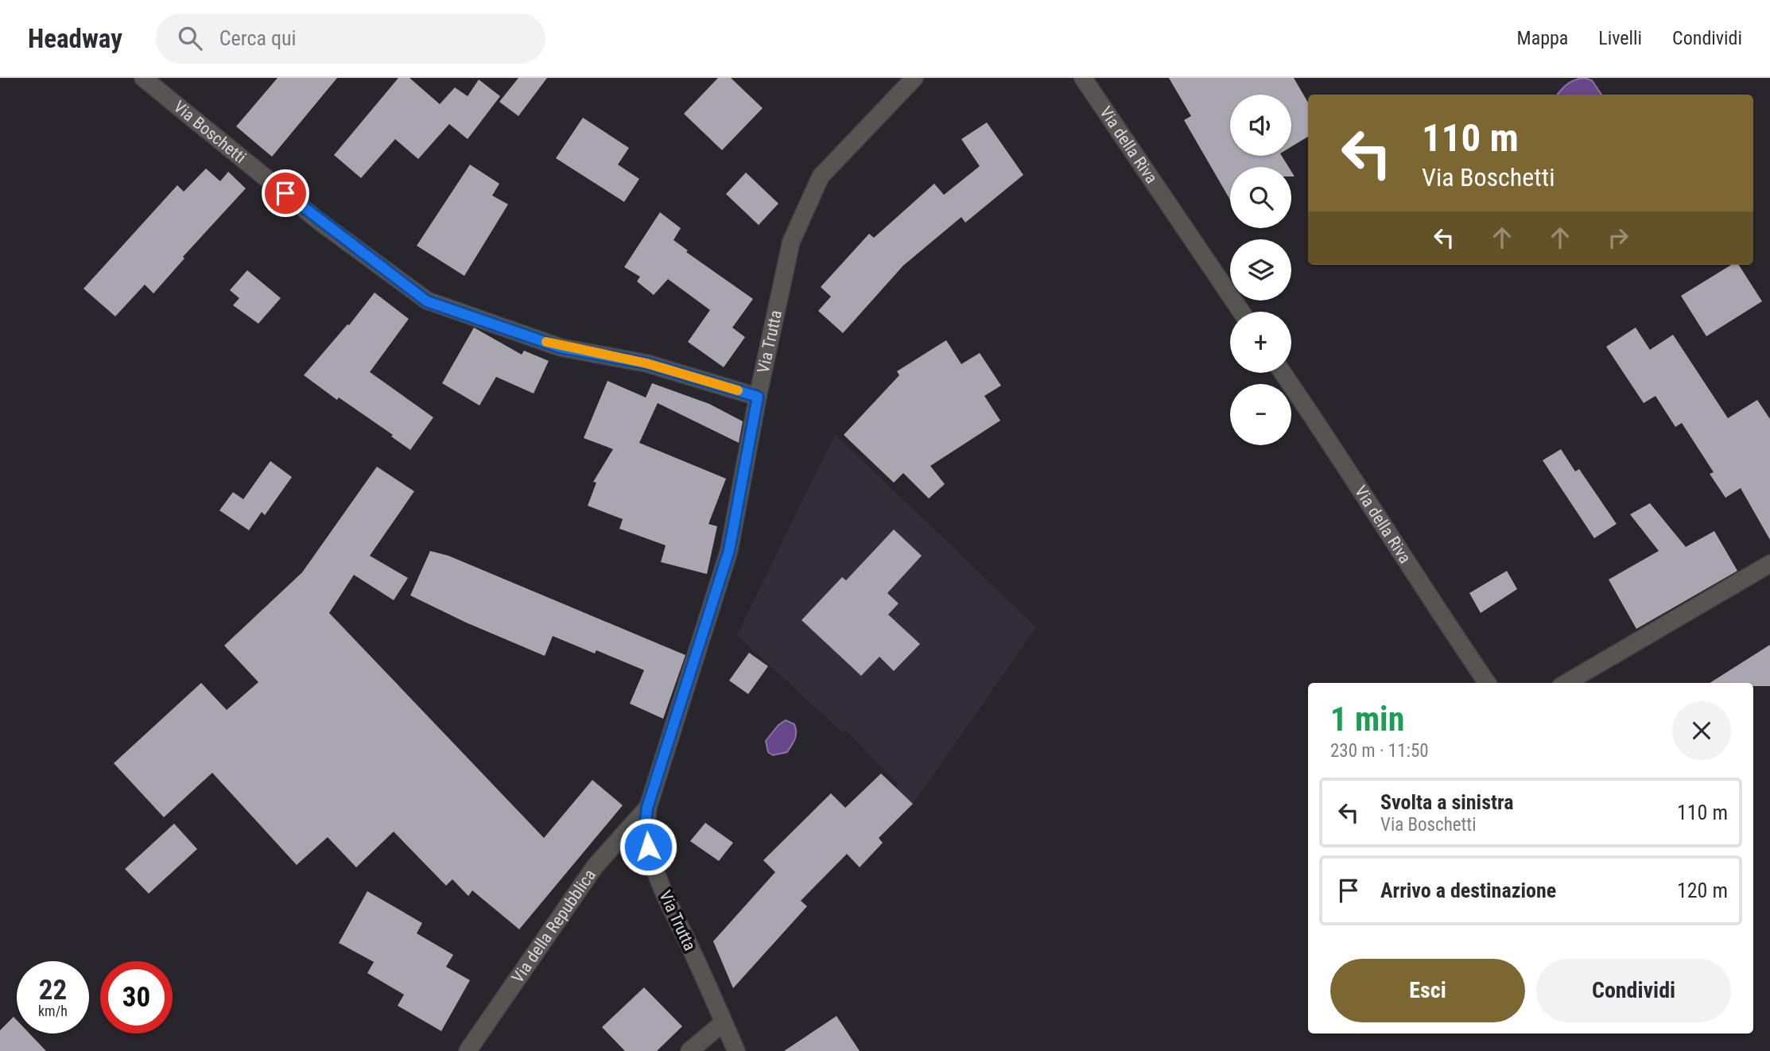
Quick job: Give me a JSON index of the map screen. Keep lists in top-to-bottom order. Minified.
{"streets":{"street":["Via Boschetti","Via della Riva","Via Trutta","Via della Repubblica"]},"crossings":[["Via Boschetti","Via Trutta"],["Via Trutta","Via della Repubblica"]],"page":{"header":"Headway","search":"Cerca qui","nav":["Mappa","Livelli","Condividi"],"map_buttons":["+","−"],"turn":["110 m","Via Boschetti"],"heading":["1 min","230 m · 11:50"],"list":[{"name":"Svolta a sinistra","note":"Via Boschetti","value":"110 m"},{"name":"Arrivo a destinazione","value":"120 m"}],"buttons":["Esci","Condividi"],"speed":"22 km/h","limit":"30"}}
